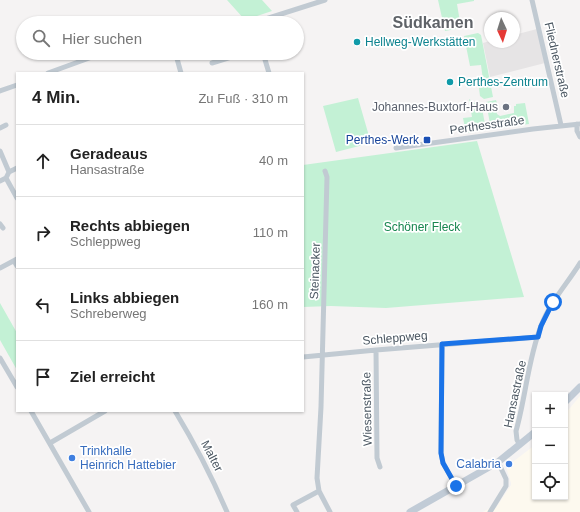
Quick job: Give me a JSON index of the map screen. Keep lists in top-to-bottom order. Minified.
{"streets":{"street":["Fliednerstraße","Perthesstraße","Steinacker","Schleppweg","Hansastraße","Wiesenstraße","Malter"]},"crossings":[["Fliednerstraße","Perthesstraße"],["Steinacker","Schleppweg"],["Schleppweg","Hansastraße"],["Schleppweg","Wiesenstraße"]],"districts":["Südkamen"],"parks":["Schöner Fleck"],"places":{"other":["Hellweg-Werkstätten","Perthes-Zentrum","Johannes-Buxtorf-Haus","Trinkhalle Heinrich Hattebier","Calabria"],"transit":["Perthes-Werk"]},"north":"bottom","page":{"search":"Hier suchen","heading":["4 Min.","Zu Fuß · 310 m"],"list":[["Geradeaus","Hansastraße","40 m"],["Rechts abbiegen","Schleppweg","110 m"],["Links abbiegen","Schreberweg","160 m"],"Ziel erreicht"],"map_buttons":["+","−"]}}
